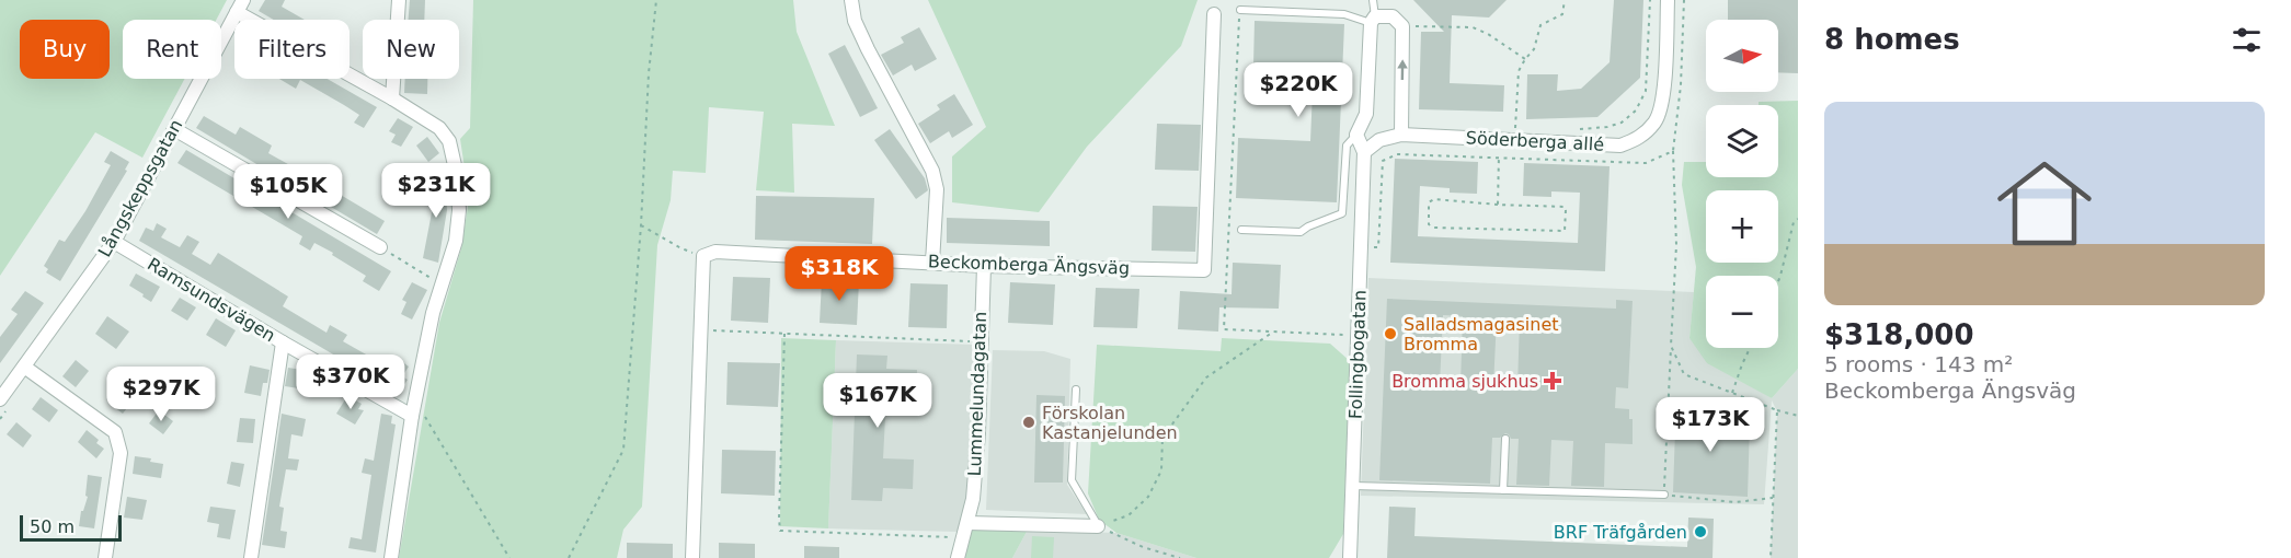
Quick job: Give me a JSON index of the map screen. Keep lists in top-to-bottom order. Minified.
{"streets":{"street":["Söderberga allé","Långskeppsgatan","Beckomberga Ängsväg","Ramsundsvägen","Follingbogatan","Lummelundagatan"]},"crossings":[["Söderberga allé","Follingbogatan"],["Långskeppsgatan","Ramsundsvägen"],["Beckomberga Ängsväg","Lummelundagatan"]],"places":{"other":["Salladsmagasinet Bromma","Förskolan Kastanjelunden","BRF Träfgården"],"health":["Bromma sjukhus"]},"scale_bar":"50 m","north":"right","page":{"heading":"8 homes","map_buttons":["+","−"],"chip":["Buy","Rent","Filters","New"],"price":["$220K","$231K","$105K","$318K","$370K","$297K","$167K","$173K"],"list":[{"name":"$318,000","note":"5 rooms · 143 m² · Beckomberga Ängsväg"}],"scale":"50 m"}}
